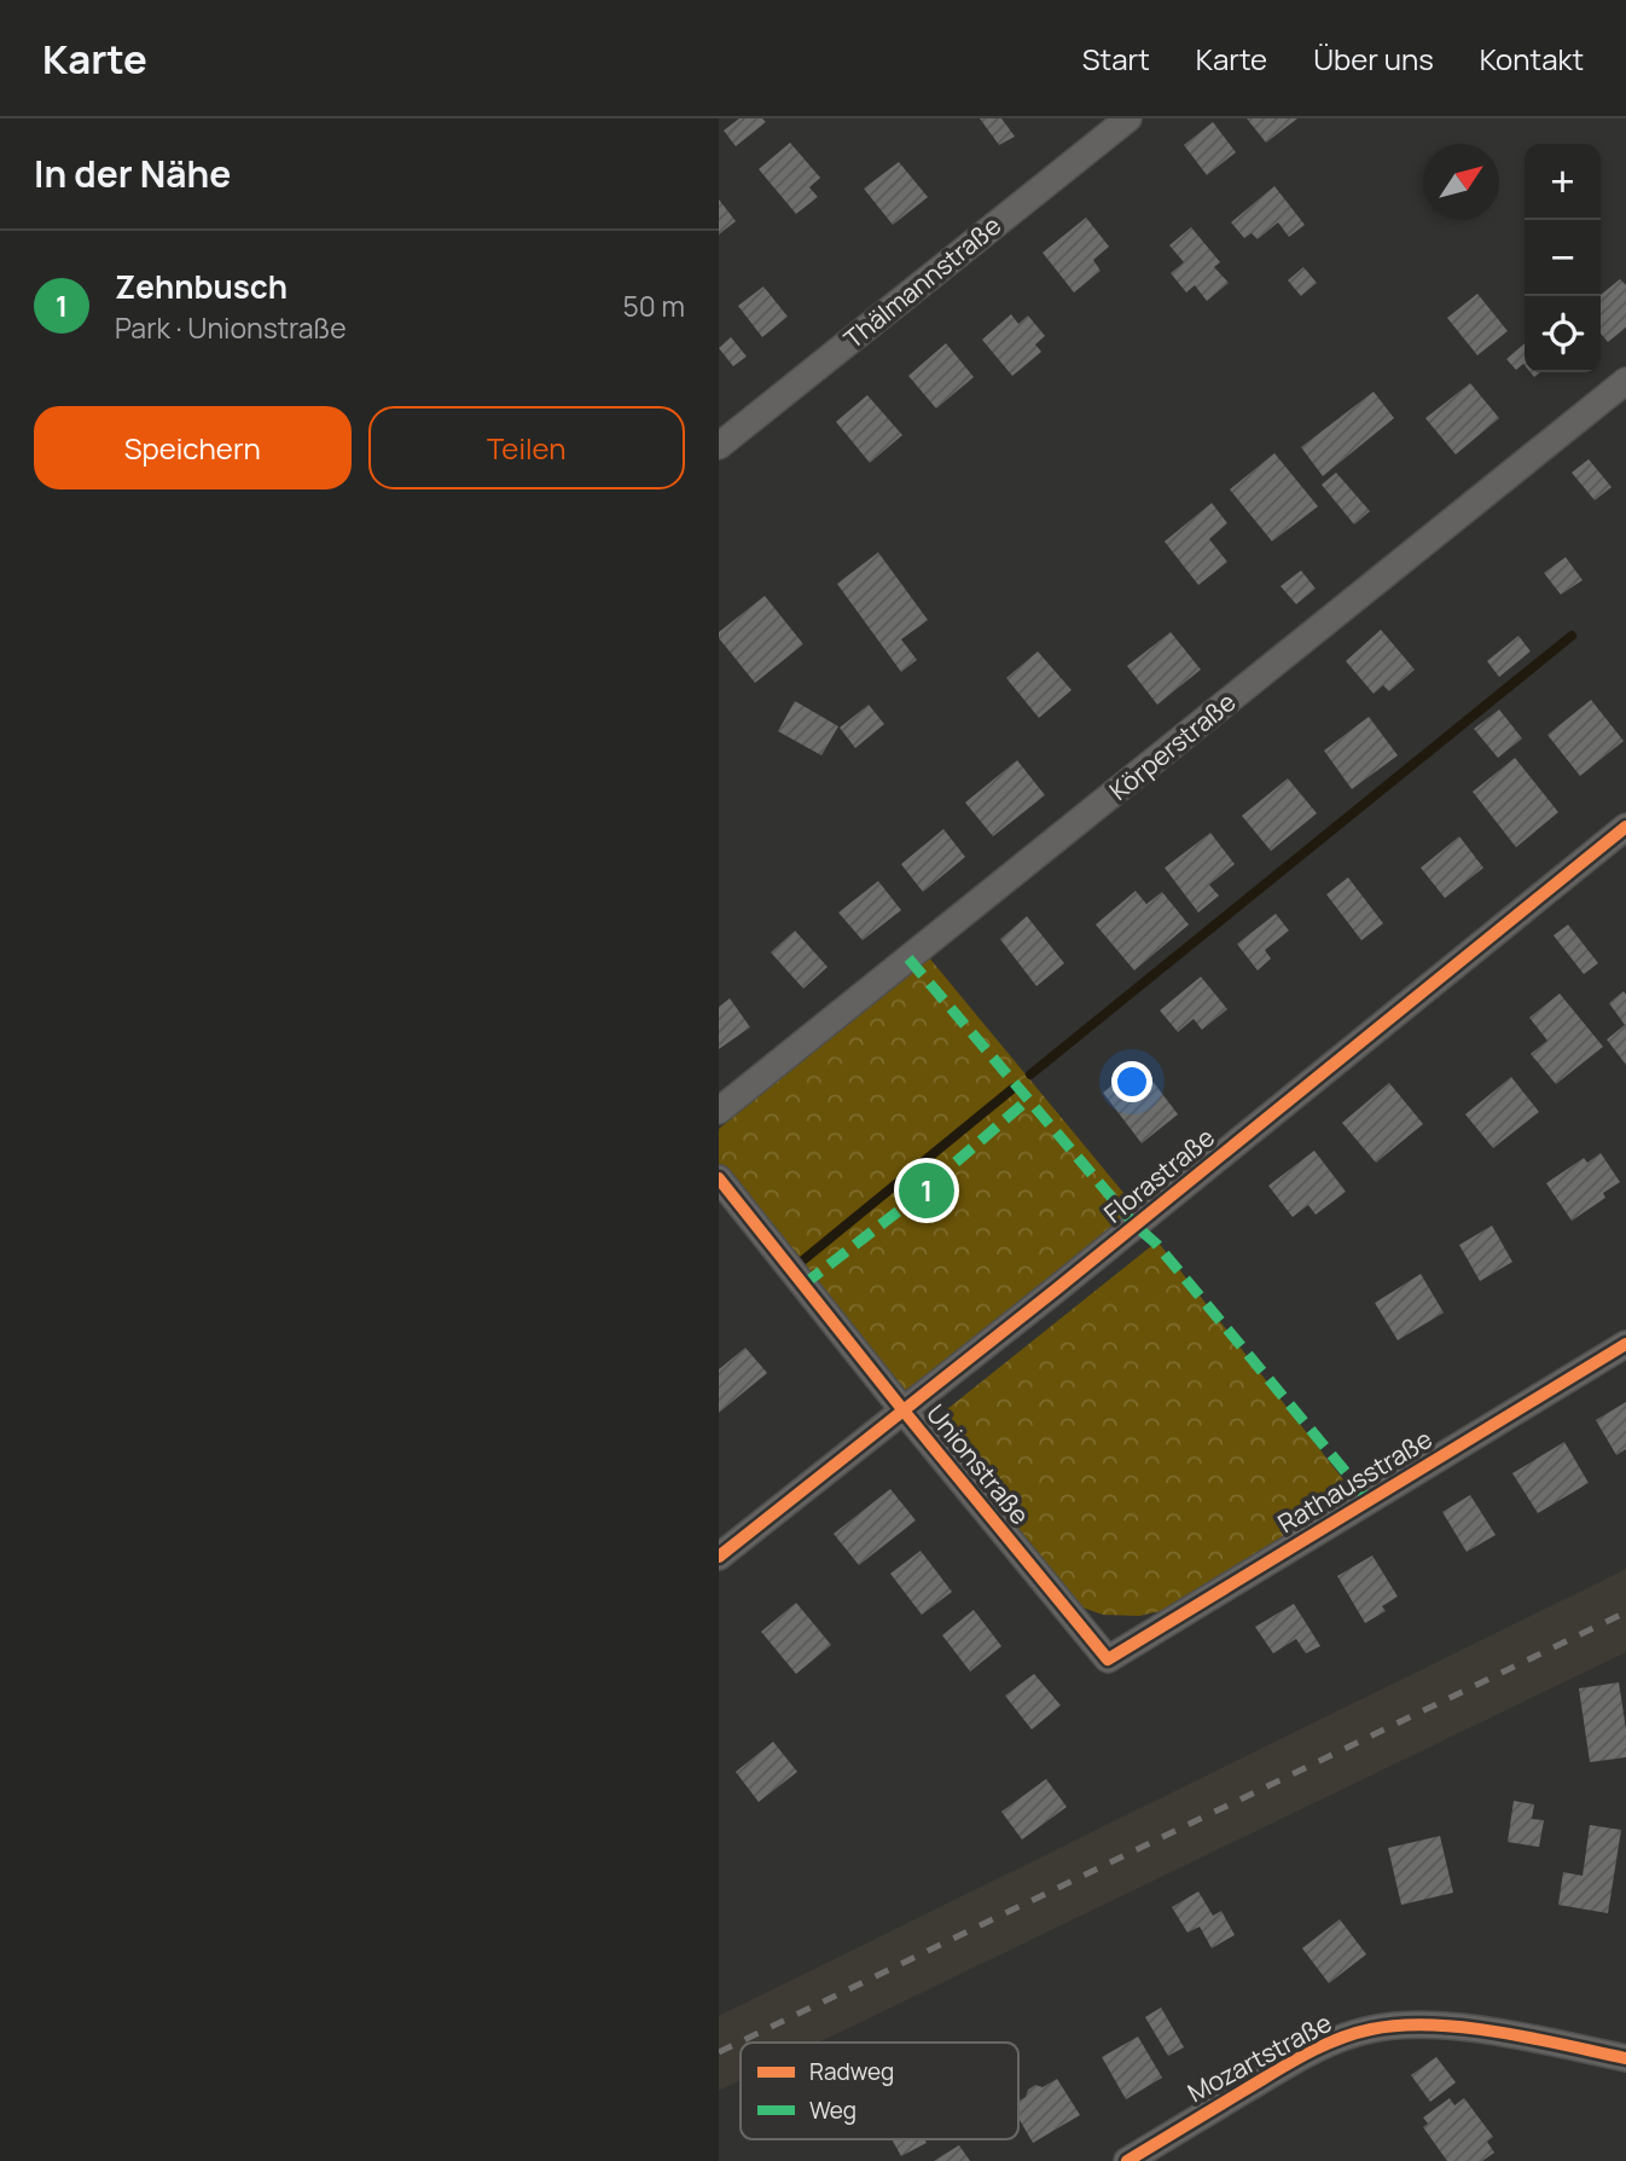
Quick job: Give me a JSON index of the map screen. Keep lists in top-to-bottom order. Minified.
{"streets":{"street":["Thälmannstraße","Körperstraße","Florastraße","Unionstraße","Rathausstraße","Mozartstraße"]},"crossings":[["Florastraße","Unionstraße"],["Unionstraße","Rathausstraße"]],"legend":["Radweg","Weg"],"north":"top right","page":{"header":"Karte","nav":["Start","Karte","Über uns","Kontakt"],"heading":"In der Nähe","map_buttons":["+","−"],"list":[{"mark":"1","name":"Zehnbusch","note":"Park · Unionstraße","value":"50 m"}],"buttons":["Speichern","Teilen"],"pins":"1"}}
